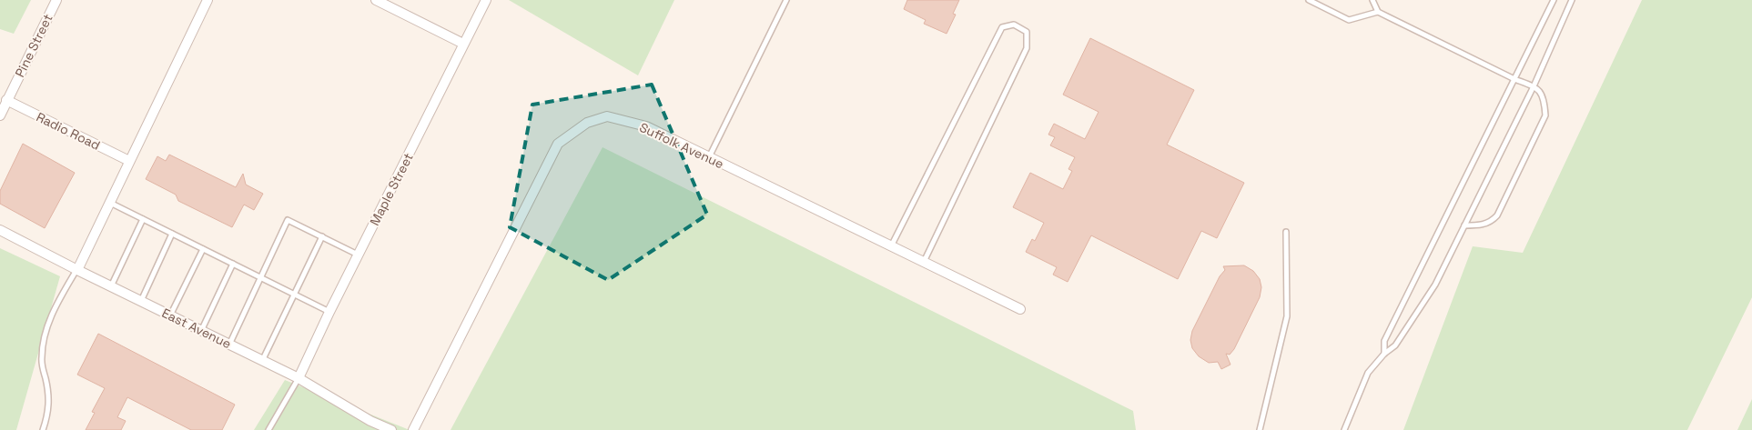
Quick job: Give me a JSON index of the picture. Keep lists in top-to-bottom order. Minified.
{"streets":{"street":["Pine Street","Radio Road","Suffolk Avenue","Maple Street","East Avenue"]},"crossings":[["Pine Street","Radio Road"],["Maple Street","East Avenue"]]}
